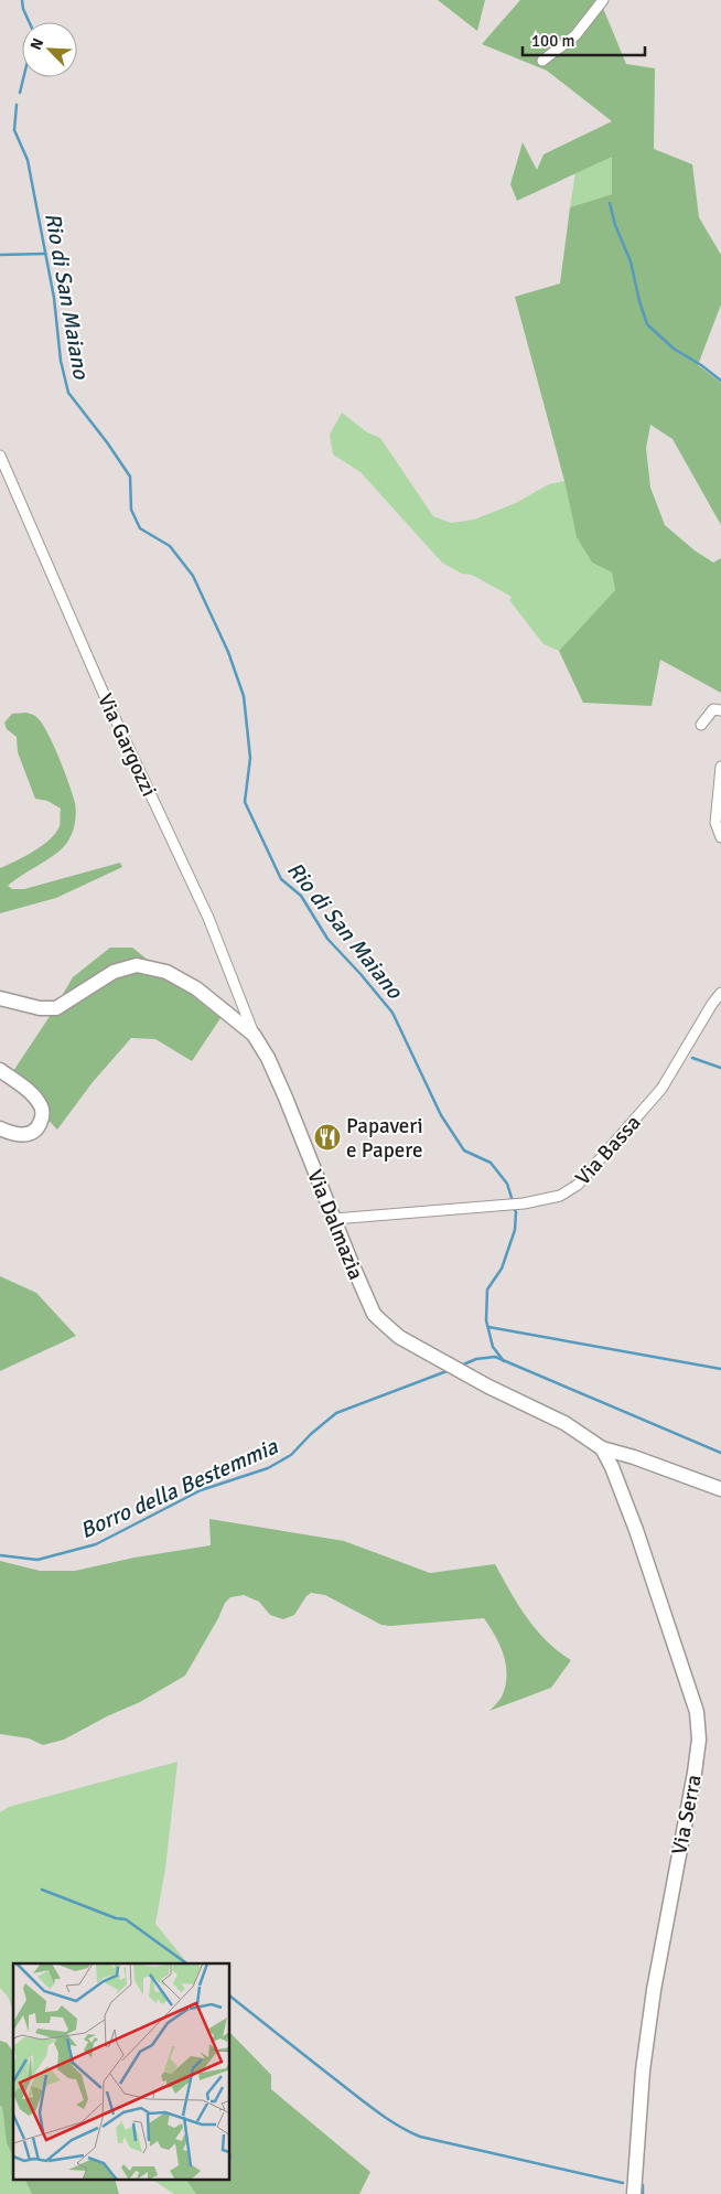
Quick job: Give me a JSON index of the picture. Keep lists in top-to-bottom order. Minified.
{"streets":{"main road":["Via Dalmazia","Via Serra"],"street":["Via Gargozzi","Via Bassa"]},"crossings":[["Via Gargozzi","Via Dalmazia"],["Via Bassa","Via Dalmazia"],["Via Dalmazia","Via Serra"]],"water":["Rio di San Maiano","Borro della Bestemmia"],"places":{"restaurant":["Papaveri e Papere"]},"scale_bar":"100 m","north":"top left"}
